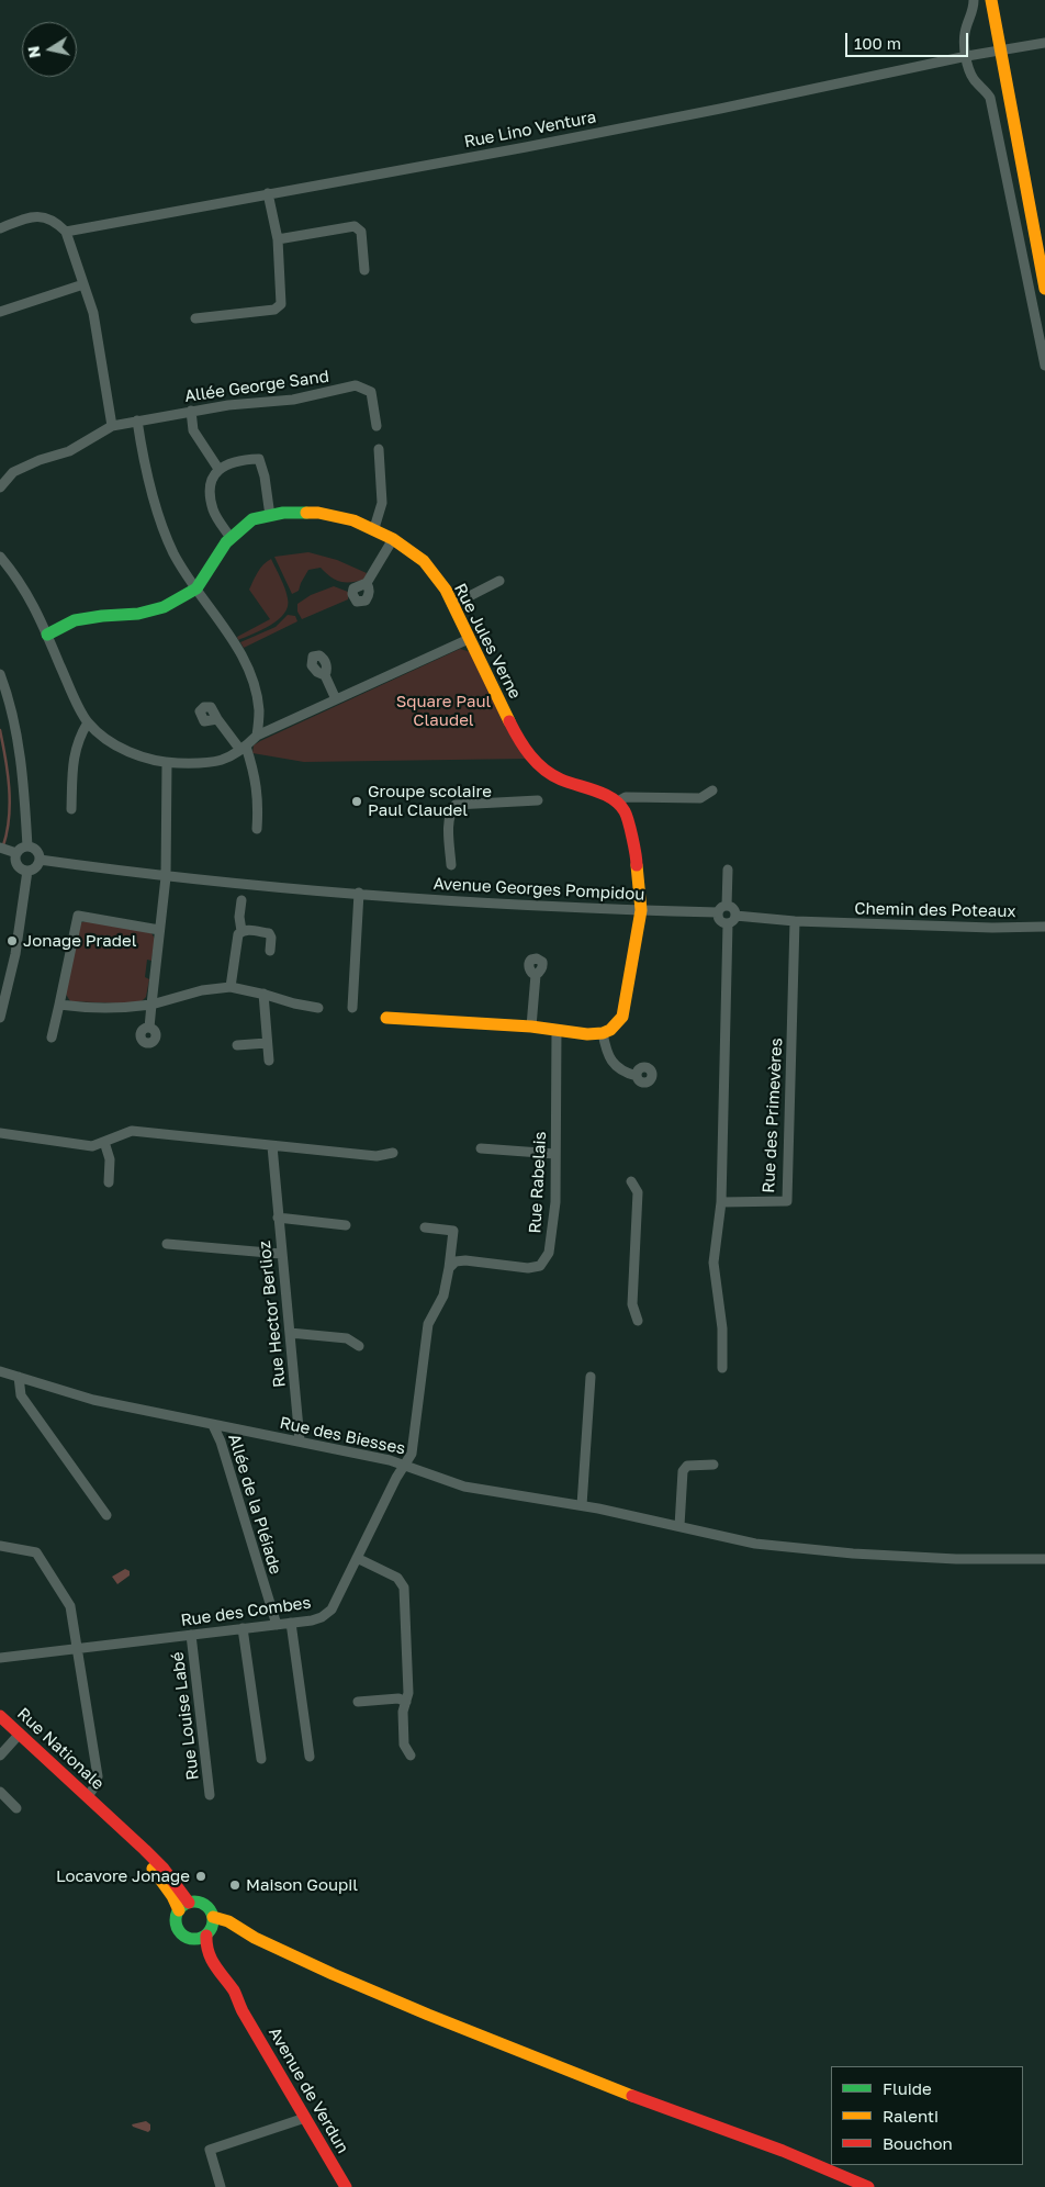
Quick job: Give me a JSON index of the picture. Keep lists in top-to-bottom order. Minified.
{"streets":{"main road":["Rue Jules Verne","Rue Nationale","Avenue de Verdun"],"street":["Rue Lino Ventura","Allée George Sand","Avenue Georges Pompidou","Chemin des Poteaux","Rue des Primevères","Rue Rabelais","Rue Hector Berlioz","Rue des Biesses","Allée de la Pléiade","Rue des Combes","Rue Louise Labé"]},"crossings":[["Chemin des Poteaux","Rue des Primevères"],["Rue Hector Berlioz","Rue des Biesses"],["Rue des Biesses","Allée de la Pléiade"],["Rue des Biesses","Rue des Combes"],["Allée de la Pléiade","Rue des Combes"],["Rue des Combes","Rue Louise Labé"],["Rue Nationale","Avenue de Verdun"]],"parks":["Square Paul Claudel"],"places":["Groupe scolaire Paul Claudel","Jonage Pradel","Locavore Jonage","Maison Goupil"],"legend":["Fluide","Ralenti","Bouchon"],"scale_bar":"100 m","north":"left"}
